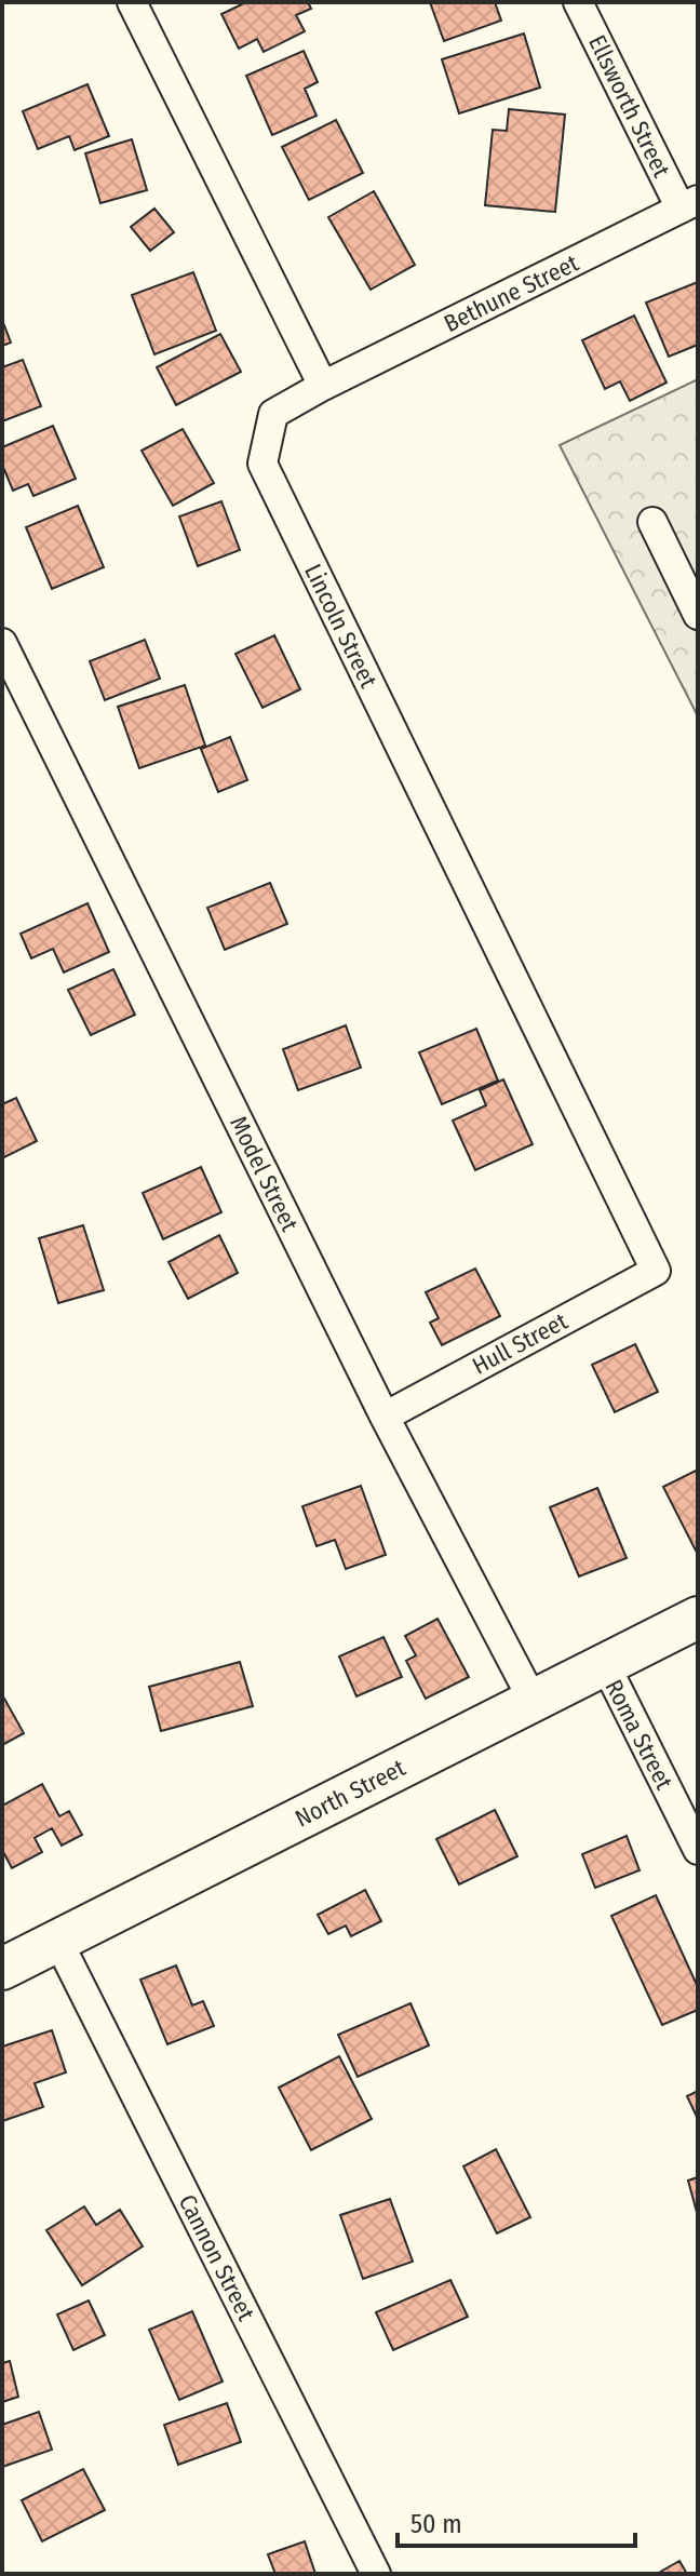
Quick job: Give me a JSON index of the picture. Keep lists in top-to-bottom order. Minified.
{"streets":{"street":["Ellsworth Street","Bethune Street","Lincoln Street","Model Street","Hull Street","Roma Street","North Street","Cannon Street"]},"crossings":[["Ellsworth Street","Bethune Street"],["Bethune Street","Lincoln Street"],["Lincoln Street","Hull Street"],["Model Street","Hull Street"],["Model Street","North Street"],["Roma Street","North Street"],["North Street","Cannon Street"]],"scale_bar":"50 m"}
